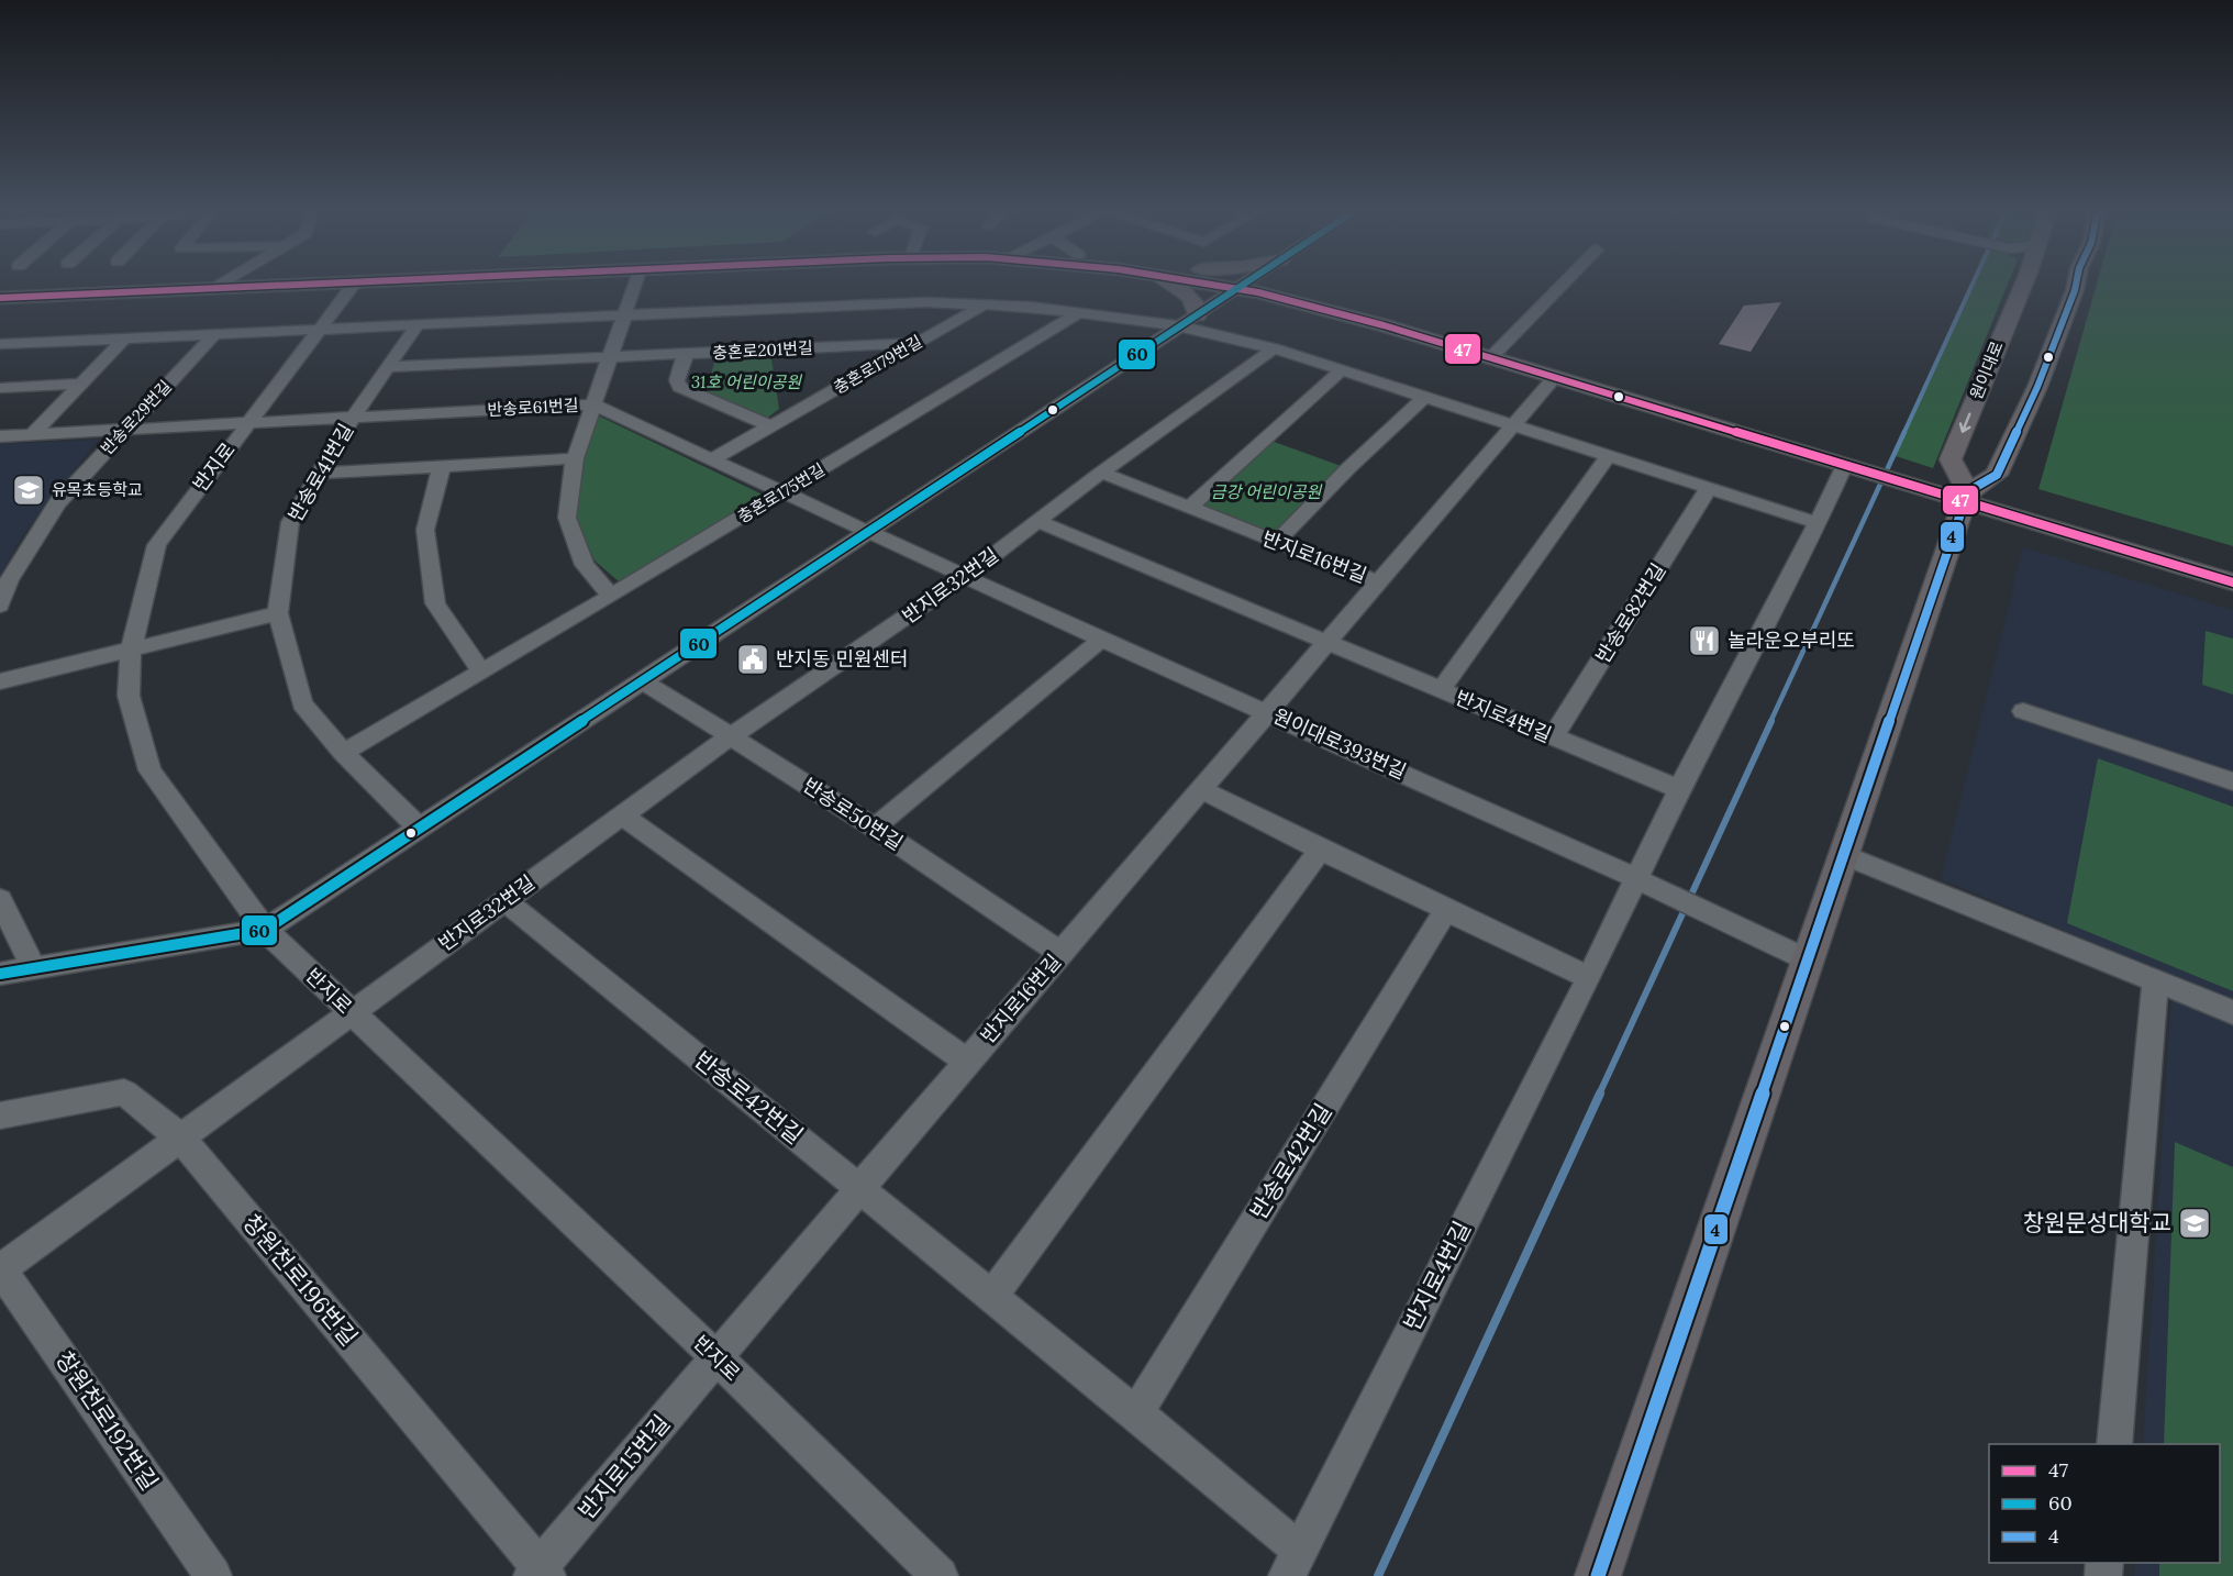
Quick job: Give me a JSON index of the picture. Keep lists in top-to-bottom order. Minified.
{"streets":{"main road":["원이대로"],"street":["충혼로201번길","충혼로179번길","반송로61번길","반송로29번길","반지로","반송로41번길","충혼로175번길","반지로16번길","반지로32번길","반송로82번길","반지로4번길","원이대로393번길","반송로50번길","반송로42번길","창원천로196번길","창원천로192번길","반지로15번길"]},"crossings":[["충혼로201번길","충혼로179번길"],["충혼로201번길","반송로41번길"],["충혼로179번길","반송로61번길"],["반송로61번길","반송로29번길"],["반송로61번길","반지로"],["반송로61번길","반송로41번길"],["반송로61번길","충혼로175번길"],["반송로61번길","원이대로393번길"],["반지로","반지로16번길"],["반지로","반지로32번길"],["반지로","반지로15번길"],["반송로41번길","충혼로175번길"],["반지로16번길","반지로32번길"],["반지로16번길","반지로4번길"],["반지로16번길","원이대로393번길"],["반지로16번길","반송로50번길"],["반지로16번길","반송로42번길"],["반지로16번길","반지로15번길"],["반지로32번길","원이대로393번길"],["반지로32번길","반송로50번길"],["반지로32번길","반송로42번길"],["반지로32번길","창원천로196번길"],["반지로32번길","창원천로192번길"],["반송로82번길","반지로4번길"],["반지로4번길","원이대로393번길"],["반지로4번길","반송로42번길"],["창원천로196번길","반지로15번길"]],"parks":["31호 어린이공원","금강 어린이공원"],"places":{"school or university":["유목초등학교","창원문성대학교"],"restaurant":["놀라운오부리또"],"public building":["반지동 민원센터"]},"lines":["transit line 47","transit line 60","transit line 4"],"legend":["47","60","4"]}
